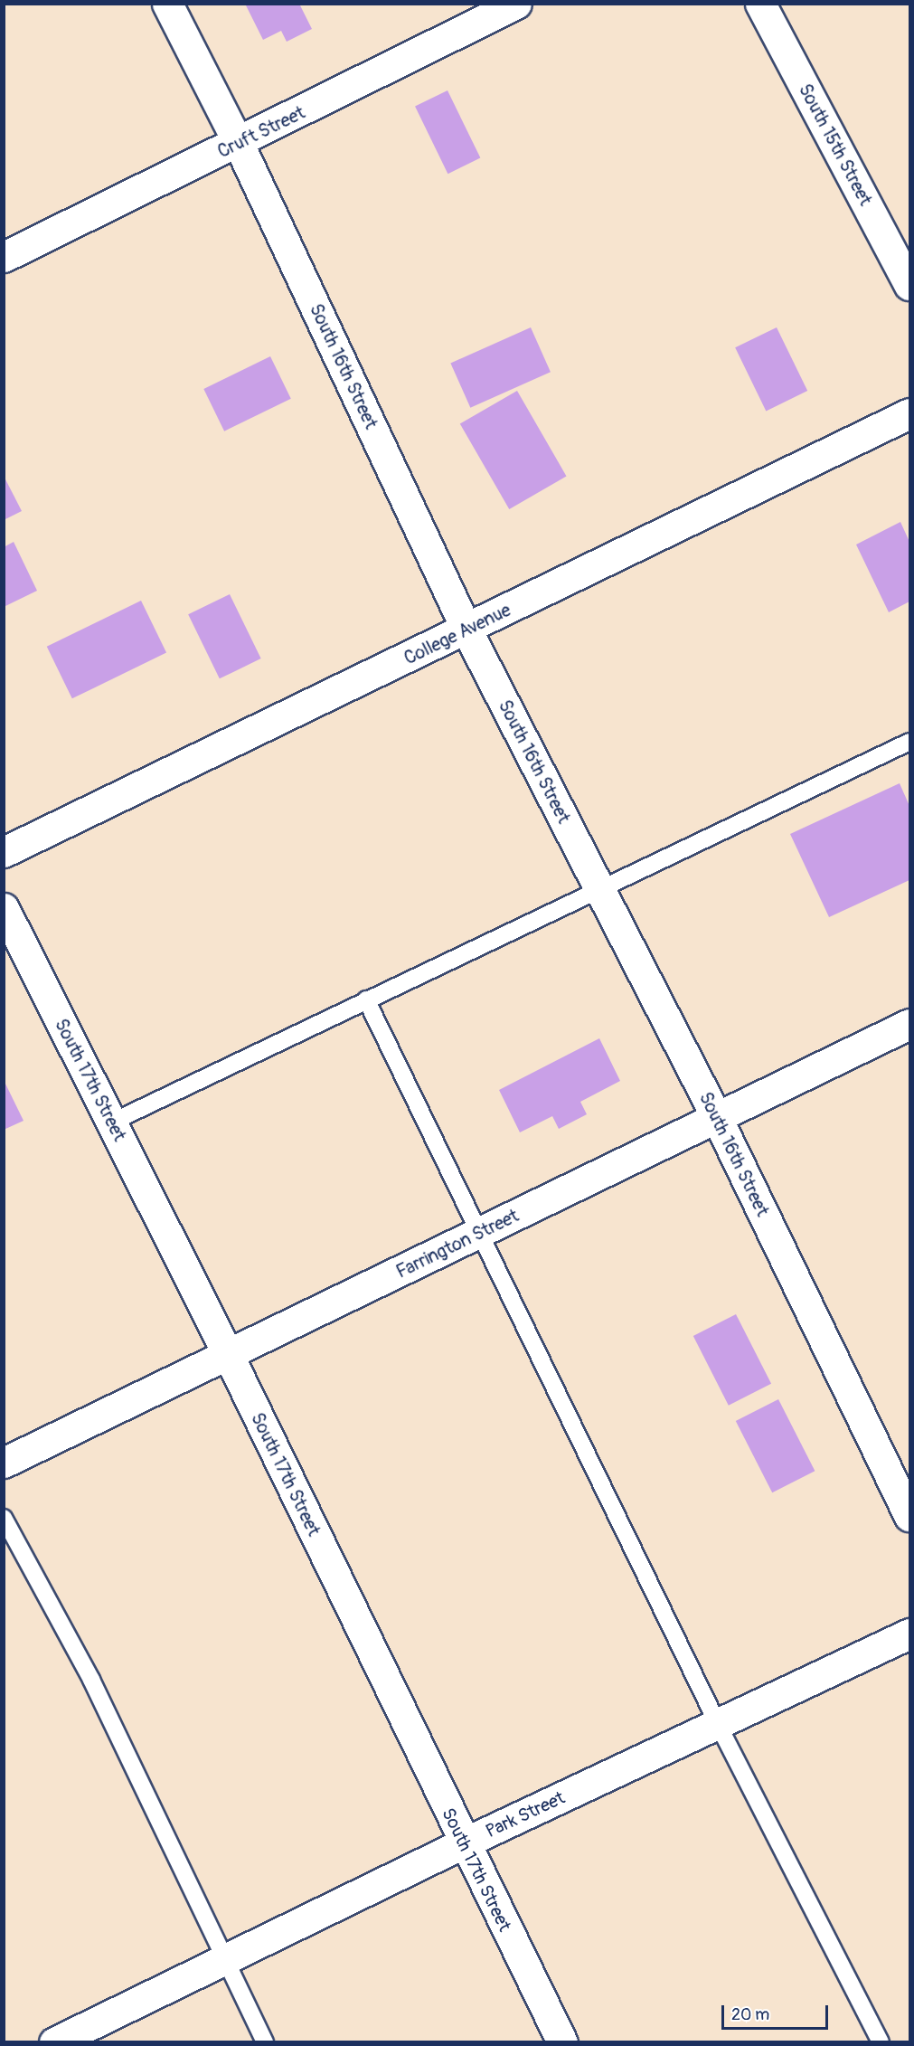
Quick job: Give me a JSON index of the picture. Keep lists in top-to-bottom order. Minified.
{"streets":{"street":["Cruft Street","South 15th Street","South 16th Street","College Avenue","South 17th Street","Farrington Street","Park Street"]},"crossings":[["Cruft Street","South 16th Street"],["South 16th Street","College Avenue"],["South 16th Street","Farrington Street"],["South 17th Street","Farrington Street"],["South 17th Street","Park Street"]],"scale_bar":"20 m"}
